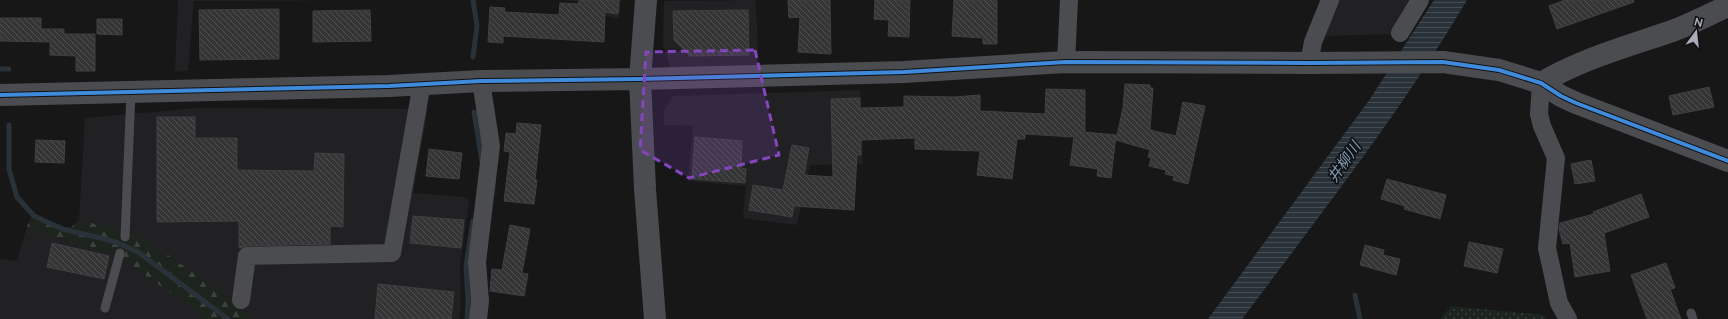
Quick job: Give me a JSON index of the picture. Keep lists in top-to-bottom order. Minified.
{"water":["井柳川"],"north":"top"}
